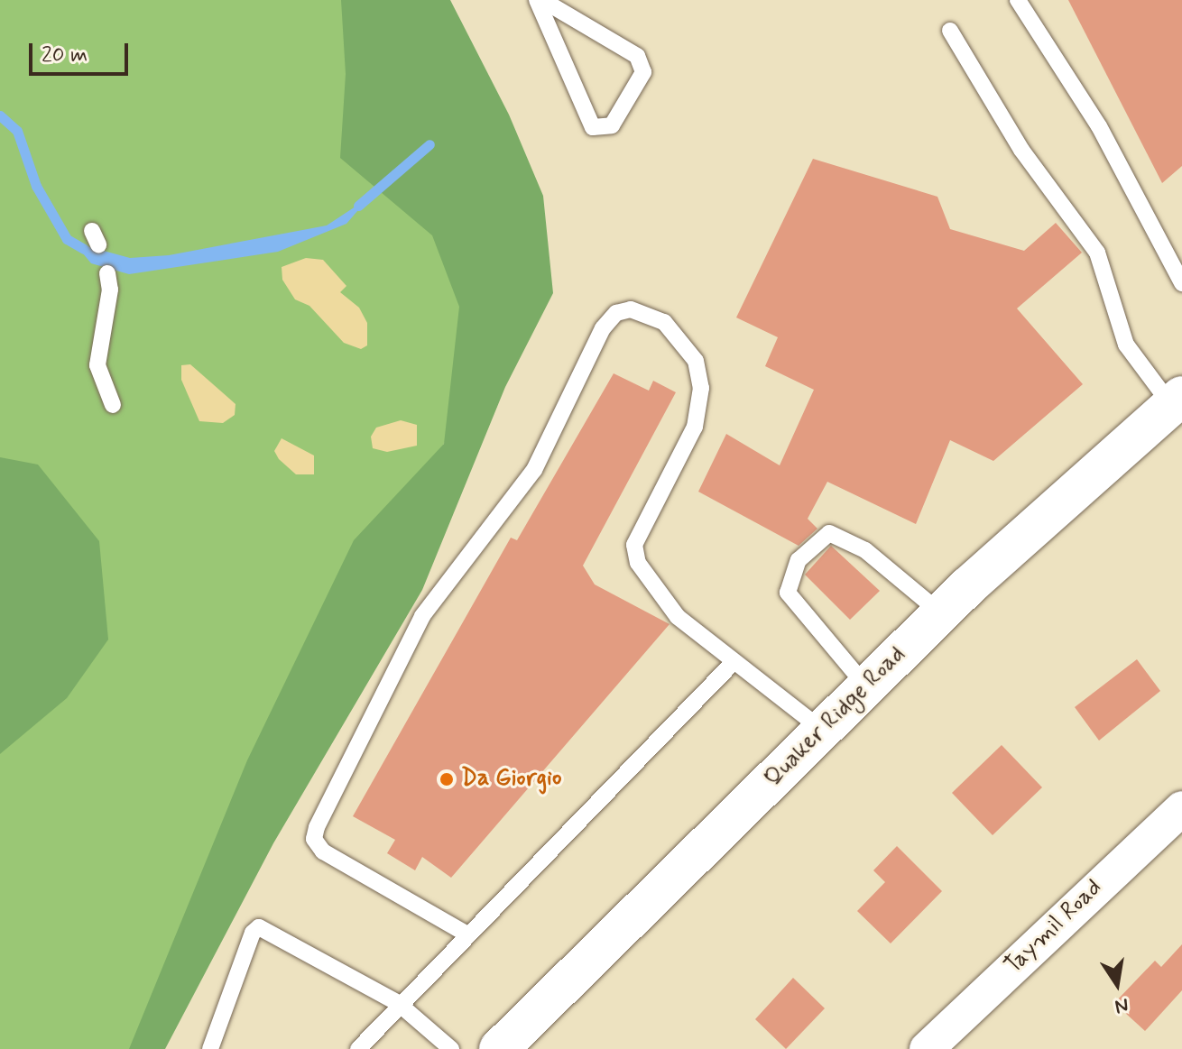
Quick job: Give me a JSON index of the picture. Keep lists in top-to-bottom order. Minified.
{"streets":{"street":["Quaker Ridge Road","Taymil Road"]},"places":["Da Giorgio"],"scale_bar":"20 m","north":"bottom"}
